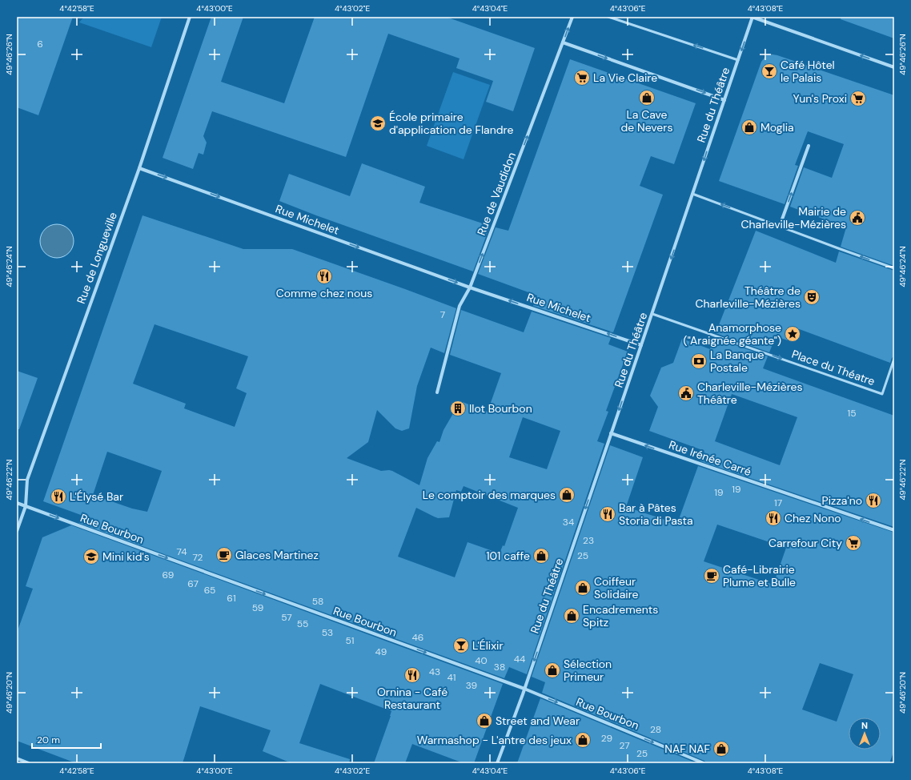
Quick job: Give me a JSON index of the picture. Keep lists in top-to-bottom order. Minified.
{"streets":{"street":["Rue du Théâtre","Rue de Vaudidon","Rue Michelet","Rue de Longueville","Rue Irénée Carré","Rue Bourbon"],"lane":["Place du Théatre"]},"crossings":[["Rue du Théâtre","Rue Michelet"],["Rue du Théâtre","Place du Théatre"],["Rue du Théâtre","Rue Irénée Carré"],["Rue du Théâtre","Rue Bourbon"],["Rue de Vaudidon","Rue Michelet"],["Rue Michelet","Rue de Longueville"],["Rue de Longueville","Rue Bourbon"]],"one_way":["Rue du Théâtre","Rue de Vaudidon","Place du Théatre","Rue Irénée Carré","Rue Bourbon"],"places":{"bar":["Café Hôtel le Palais","L'Élixir"],"supermarket":["La Vie Claire","Yun's Proxi","Carrefour City"],"shop":["La Cave de Nevers","Moglia","Le comptoir des marques","101 caffe","Coiffeur Solidaire","Encadrements Spitz","Sélection Primeur","Street and Wear","Warmashop - L'antre des jeux","NAF NAF"],"school or university":["École primaire d'application de Flandre","Mini kid's"],"public building":["Mairie de Charleville-Mézières","Charleville-Mézières Théâtre"],"restaurant":["Comme chez nous","L'Élysé Bar","Pizza'no","Bar à Pâtes Storia di Pasta","Chez Nono","Ornina - Café Restaurant"],"theatre":["Théâtre de Charleville-Mézières"],"place":["Anamorphose (\"Araignée géante\")"],"bank":["La Banque Postale"],"building":["Ilot Bourbon"],"cafe":["Glaces Martinez","Café-Librairie Plume et Bulle"]},"house_numbers":["6","7","15","19","19","17","34","23","74","25","72","69","67","65","61","58","59","57","55","53","46","51","49","44","40","38","43","41","39","28","29","27","25"],"scale_bar":"20 m","north":"top","coordinates":["4°42'58\"E","4°43'00\"E","4°43'02\"E","4°43'04\"E","4°43'06\"E","4°43'08\"E","49°46'26\"N","49°46'24\"N","49°46'22\"N","49°46'20\"N"]}
